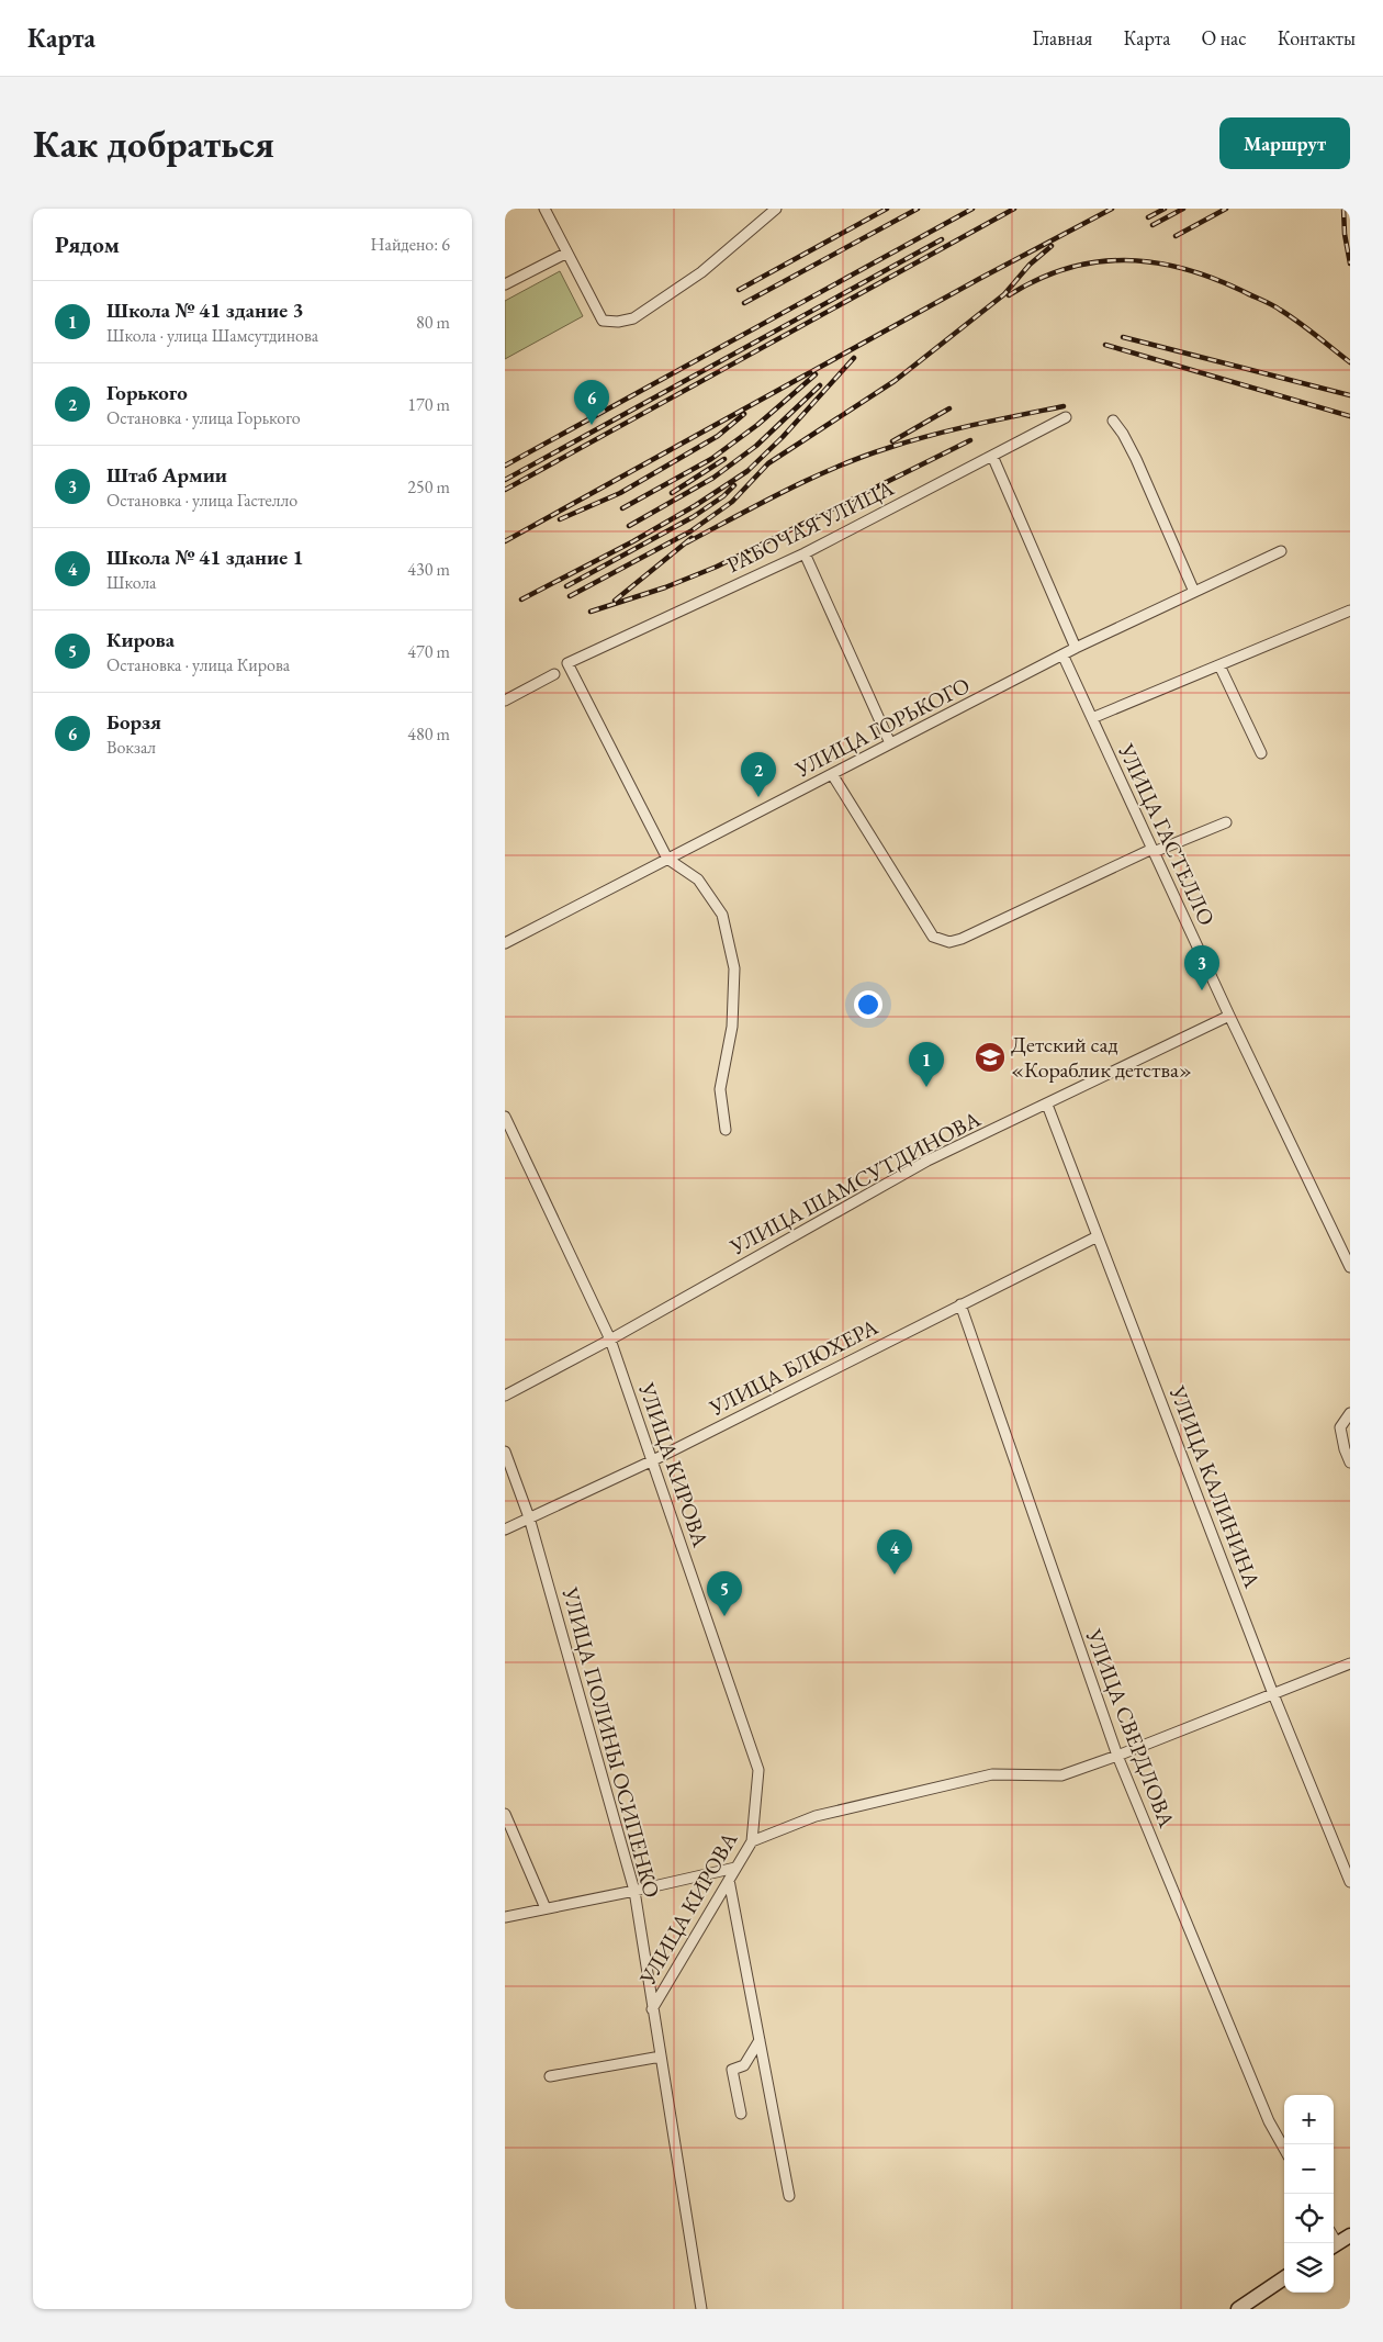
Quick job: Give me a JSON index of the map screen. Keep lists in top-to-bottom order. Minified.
{"streets":{"street":["РАБОЧАЯ УЛИЦА","УЛИЦА ГОРЬКОГО","УЛИЦА ГАСТЕЛЛО","УЛИЦА ШАМСУТДИНОВА","УЛИЦА БЛЮХЕРА","УЛИЦА КИРОВА","УЛИЦА КАЛИНИНА","УЛИЦА СВЕРДЛОВА","УЛИЦА ПОЛИНЫ ОСИПЕНКО"]},"crossings":[["РАБОЧАЯ УЛИЦА","УЛИЦА ГОРЬКОГО"],["УЛИЦА ГОРЬКОГО","УЛИЦА ГАСТЕЛЛО"],["УЛИЦА ГАСТЕЛЛО","УЛИЦА ШАМСУТДИНОВА"],["УЛИЦА ШАМСУТДИНОВА","УЛИЦА КИРОВА"],["УЛИЦА ШАМСУТДИНОВА","УЛИЦА КАЛИНИНА"],["УЛИЦА БЛЮХЕРА","УЛИЦА КИРОВА"],["УЛИЦА БЛЮХЕРА","УЛИЦА КАЛИНИНА"],["УЛИЦА БЛЮХЕРА","УЛИЦА СВЕРДЛОВА"],["УЛИЦА БЛЮХЕРА","УЛИЦА ПОЛИНЫ ОСИПЕНКО"],["УЛИЦА КИРОВА","УЛИЦА ПОЛИНЫ ОСИПЕНКО"]],"places":{"school or university":["Детский сад «Кораблик детства»"]},"page":{"header":"Карта","nav":["Главная","Карта","О нас","Контакты"],"buttons":"Маршрут","title":"Как добраться","heading":["Рядом","Найдено: 6"],"list":[{"mark":"1","name":"Школа № 41 здание 3","note":"Школа · улица Шамсутдинова","value":"80 m"},{"mark":"2","name":"Горького","note":"Остановка · улица Горького","value":"170 m"},{"mark":"3","name":"Штаб Армии","note":"Остановка · улица Гастелло","value":"250 m"},{"mark":"4","name":"Школа № 41 здание 1","note":"Школа","value":"430 m"},{"mark":"5","name":"Кирова","note":"Остановка · улица Кирова","value":"470 m"},{"mark":"6","name":"Борзя","note":"Вокзал","value":"480 m"}],"pins":["6","2","3","1","4","5"],"map_buttons":["+","−"]}}
